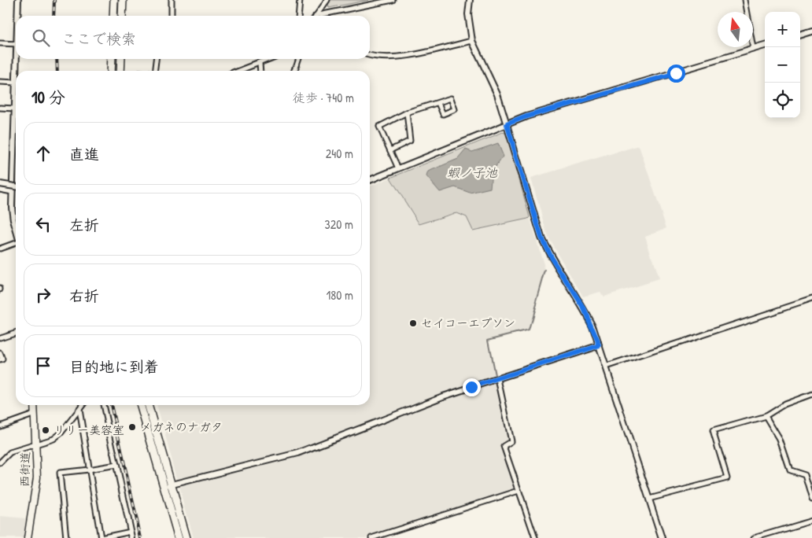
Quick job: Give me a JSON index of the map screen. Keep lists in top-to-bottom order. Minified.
{"streets":{"main road":["西街道"]},"water":["蝦ノ子池"],"places":["セイコーエプソン","メガネのナガタ","リリー美容室"],"north":"top","page":{"map_buttons":["+","−"],"search":"ここで検索","heading":["10 分","徒歩 · 740 m"],"list":[["直進","240 m"],["左折","320 m"],["右折","180 m"],"目的地に到着"]}}
